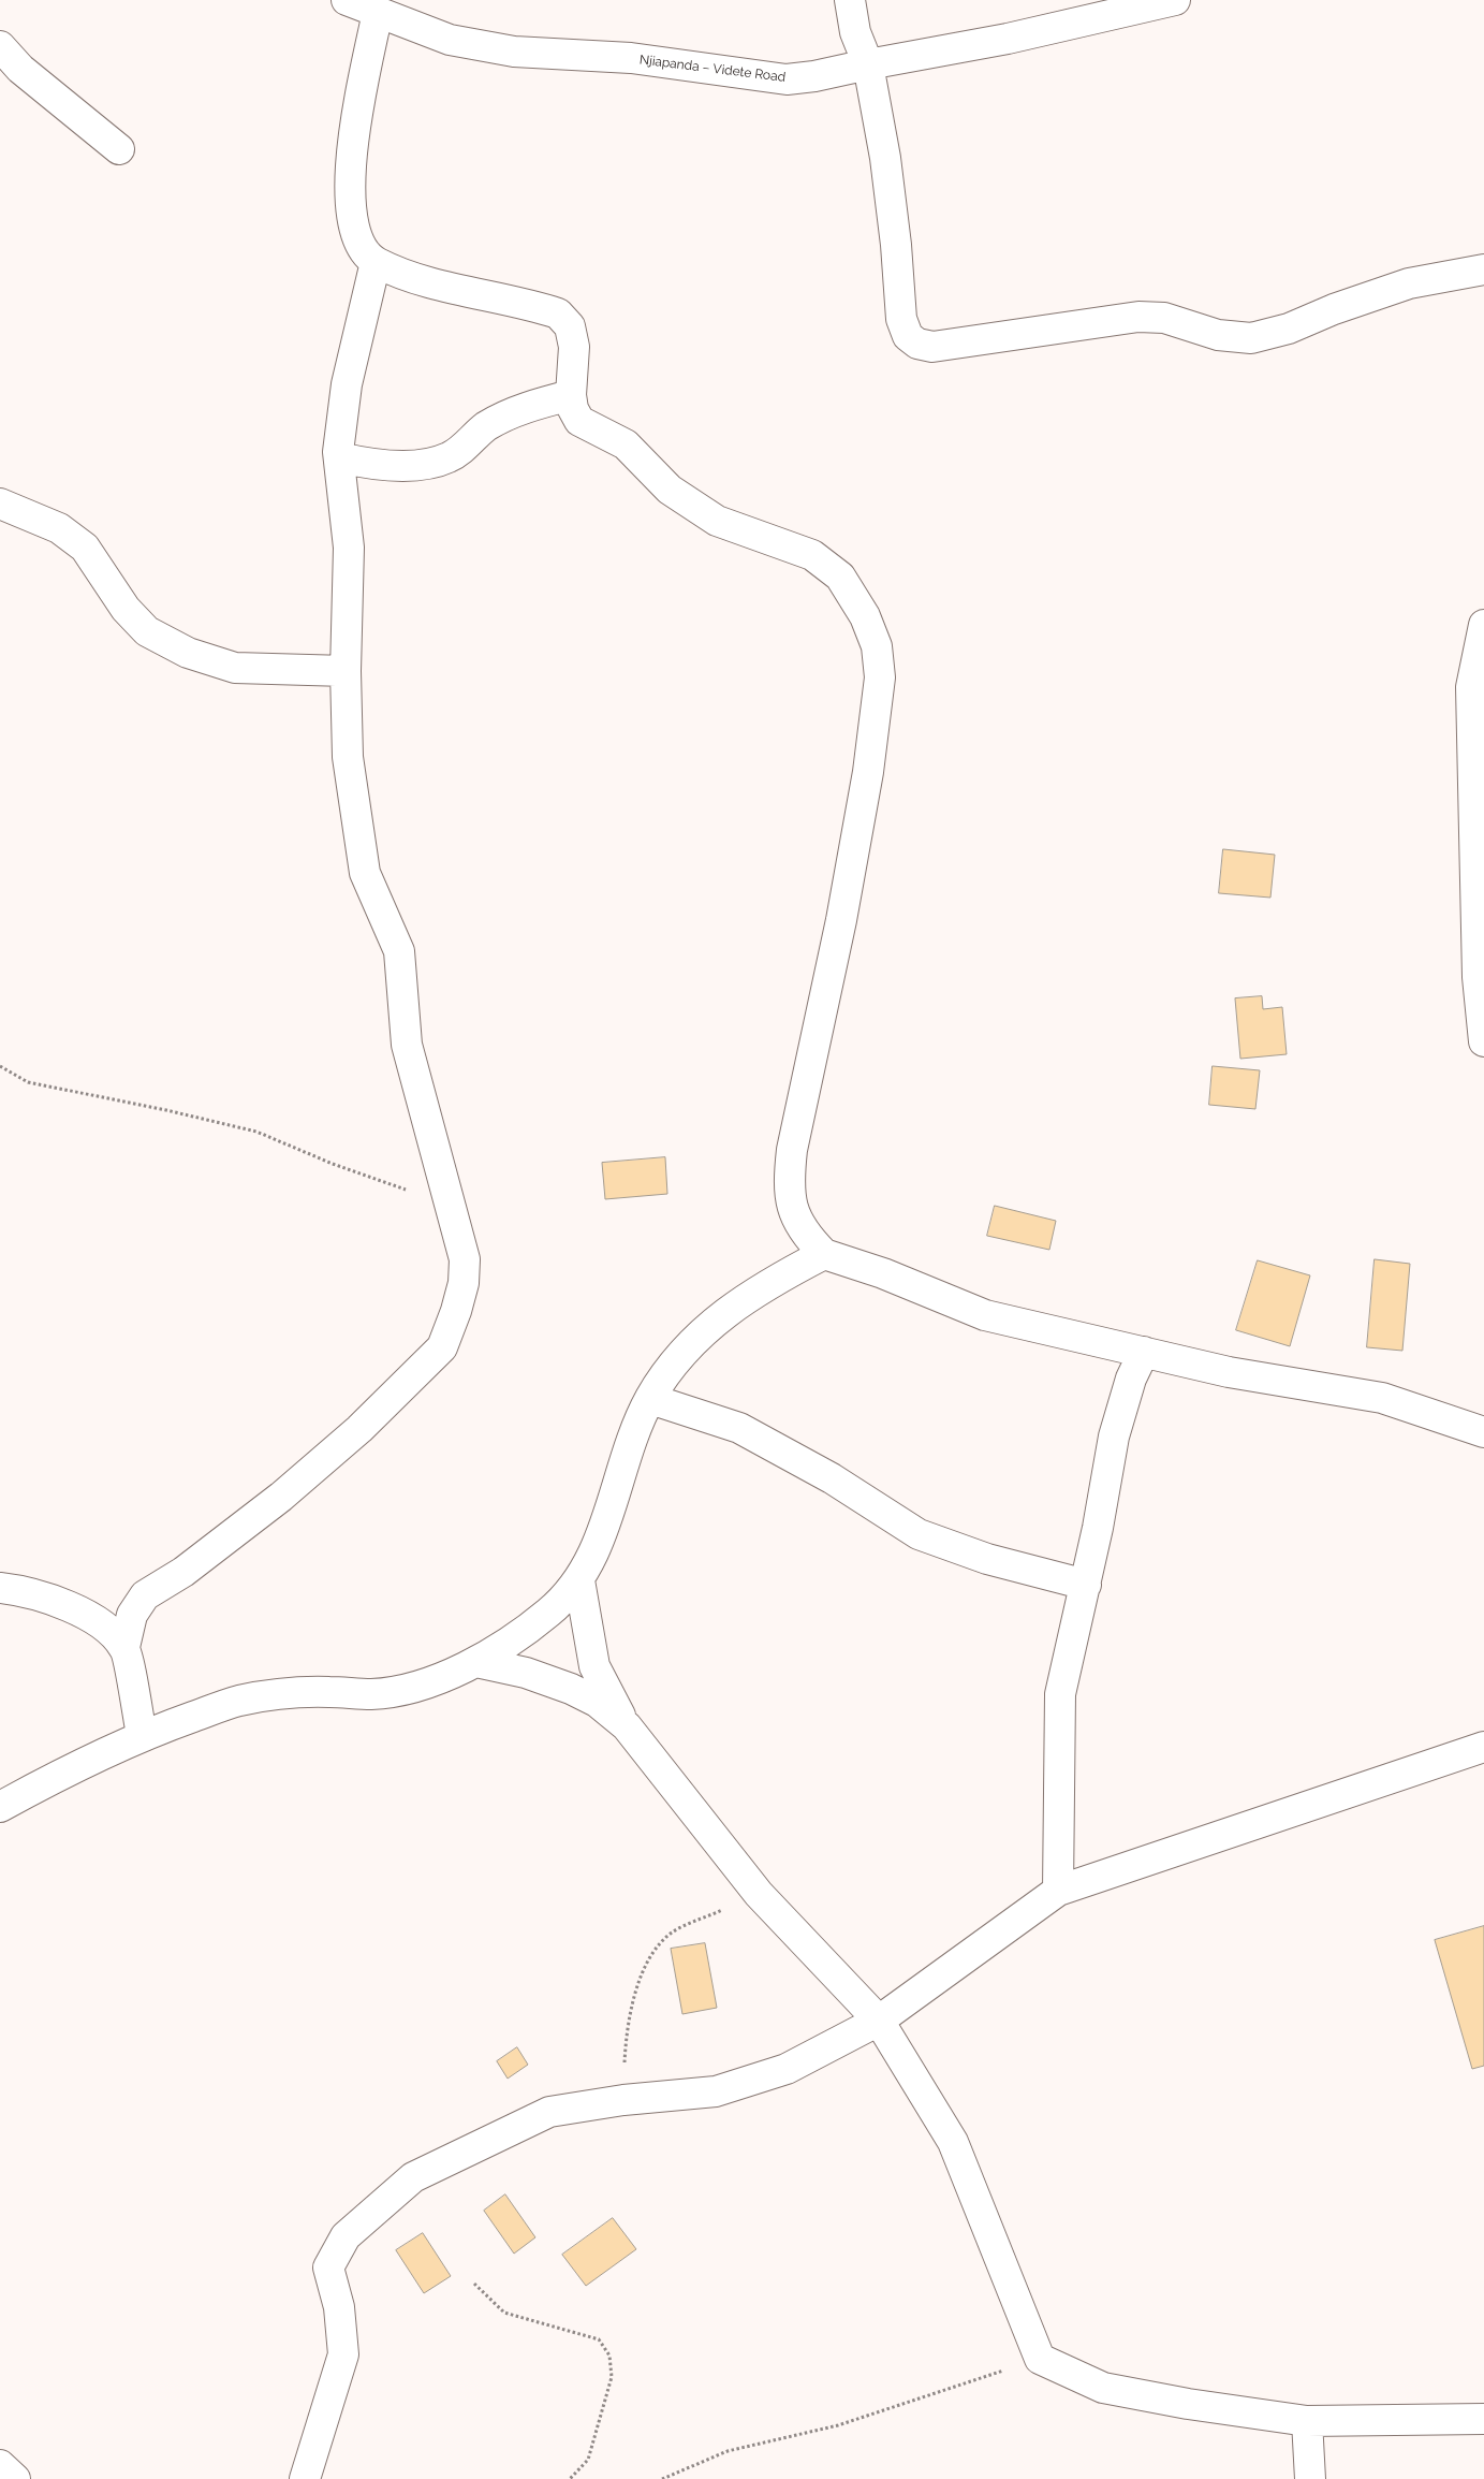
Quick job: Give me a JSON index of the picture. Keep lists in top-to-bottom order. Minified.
{"streets":{"street":["Njiapanda – Videte Road"]}}
